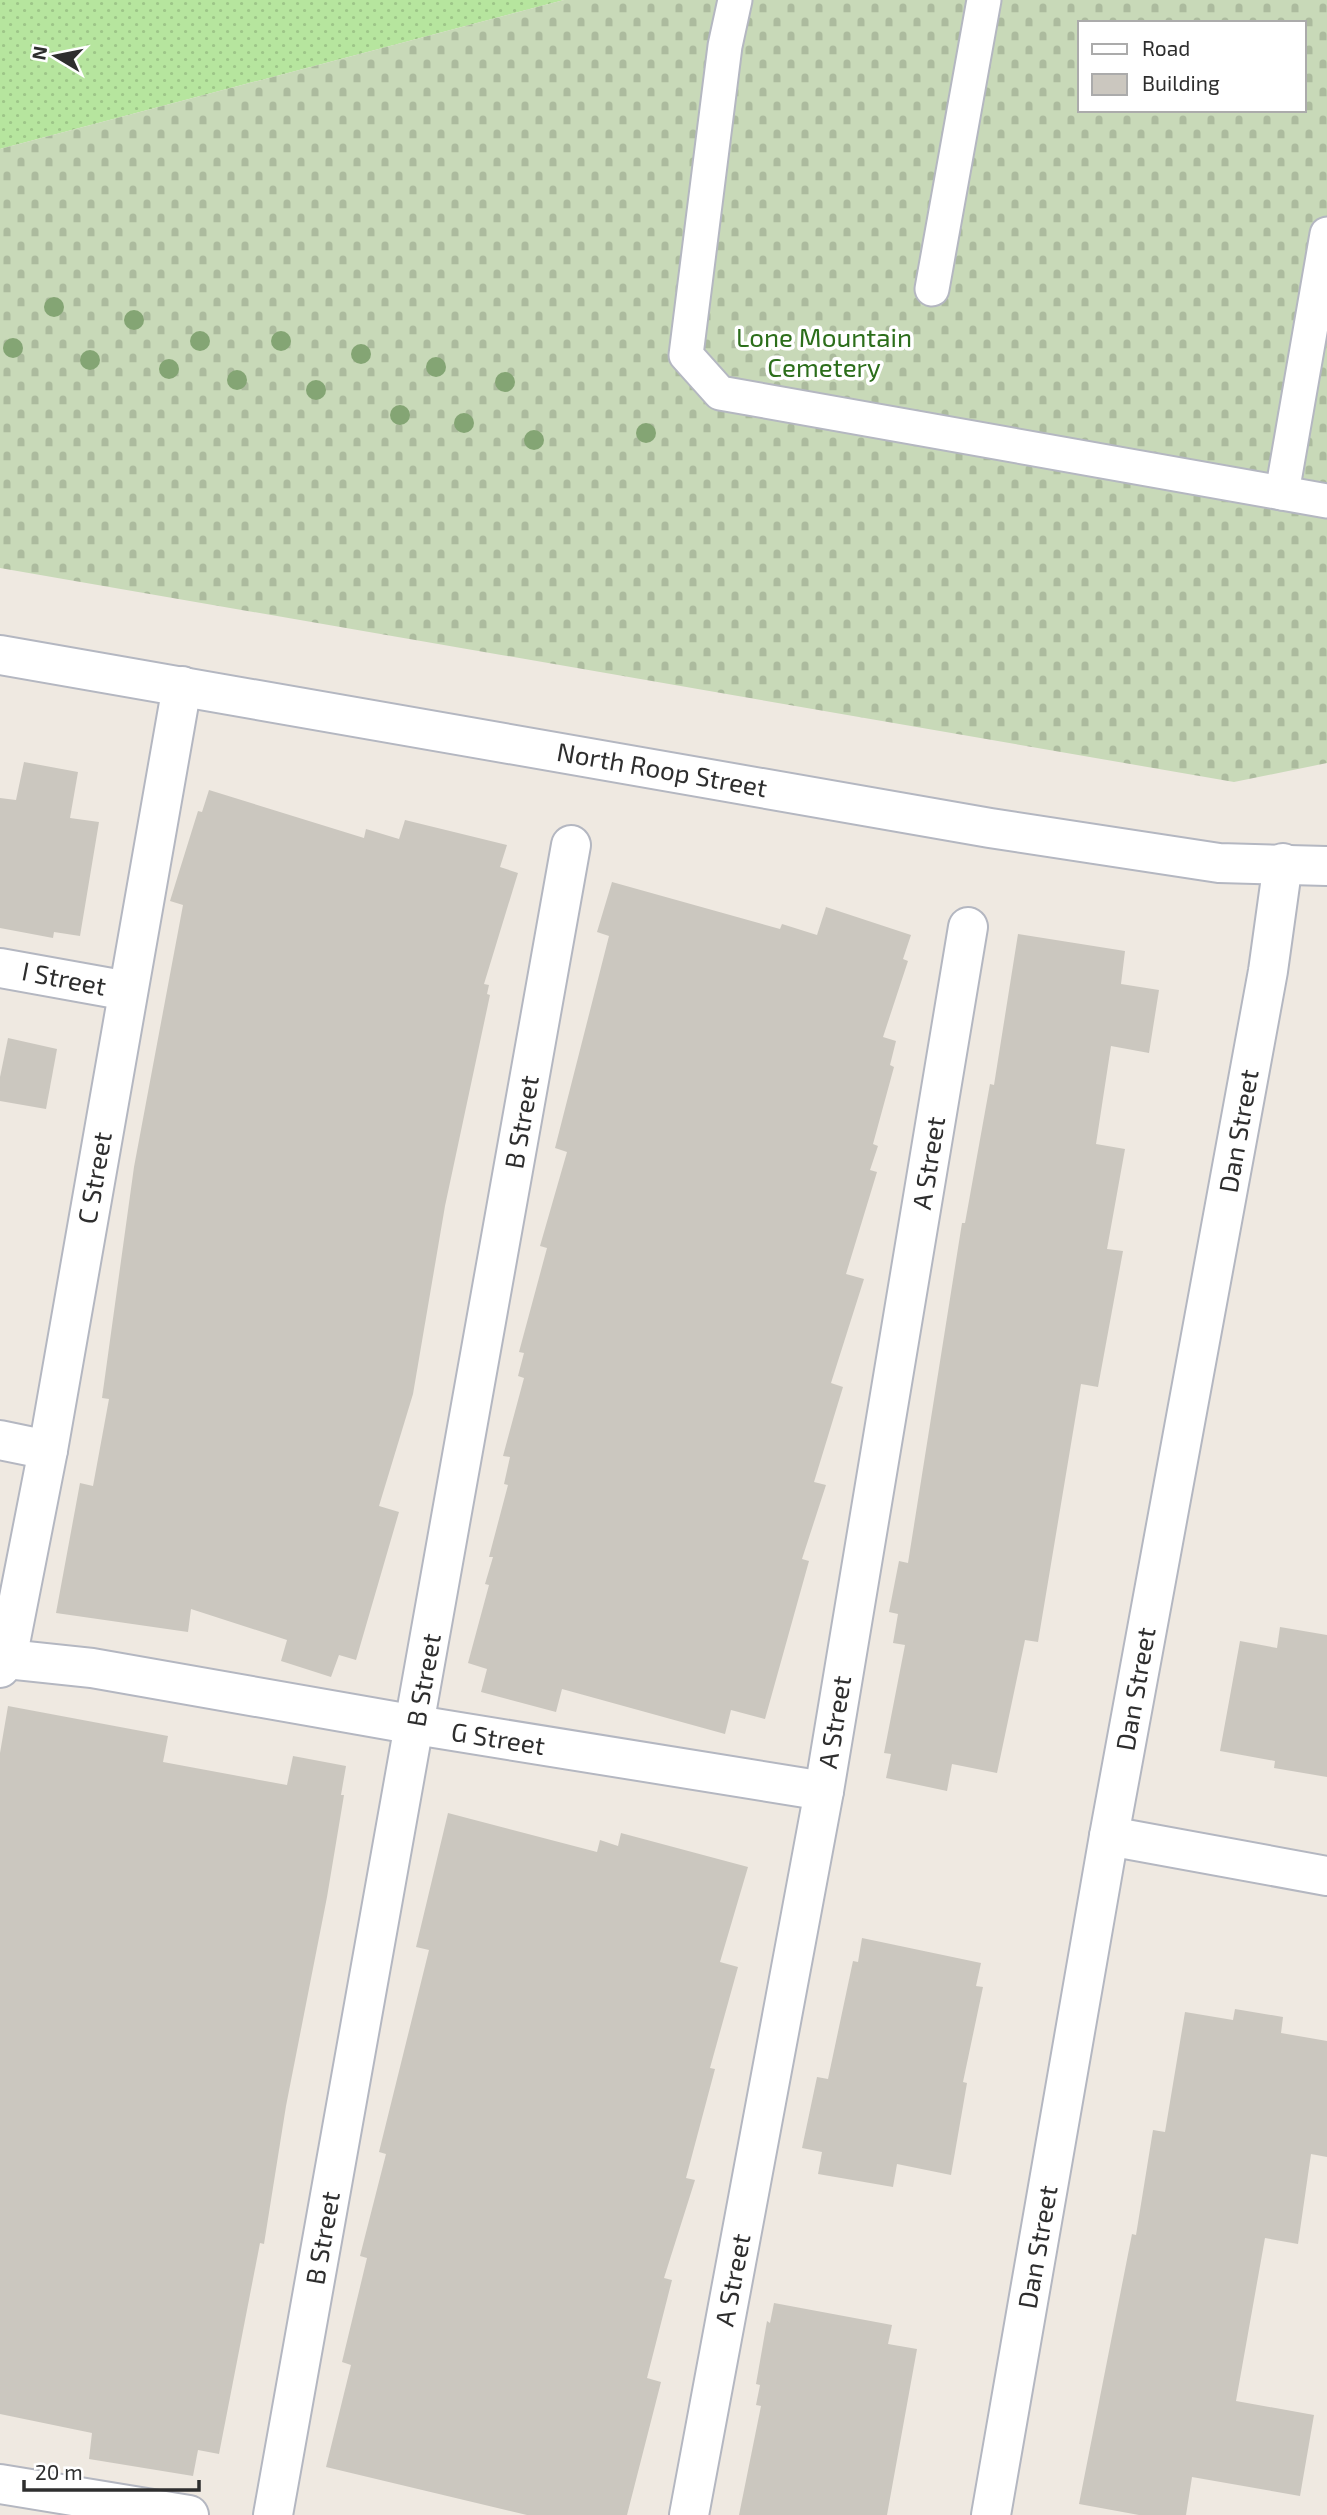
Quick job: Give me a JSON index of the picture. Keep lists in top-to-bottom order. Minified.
{"streets":{"street":["North Roop Street","I Street","B Street","Dan Street","A Street","C Street","G Street"]},"crossings":[["North Roop Street","Dan Street"],["North Roop Street","C Street"],["I Street","C Street"],["B Street","G Street"],["A Street","G Street"],["C Street","G Street"]],"parks":["Lone Mountain Cemetery"],"legend":["Road","Building"],"scale_bar":"20 m","north":"left"}
